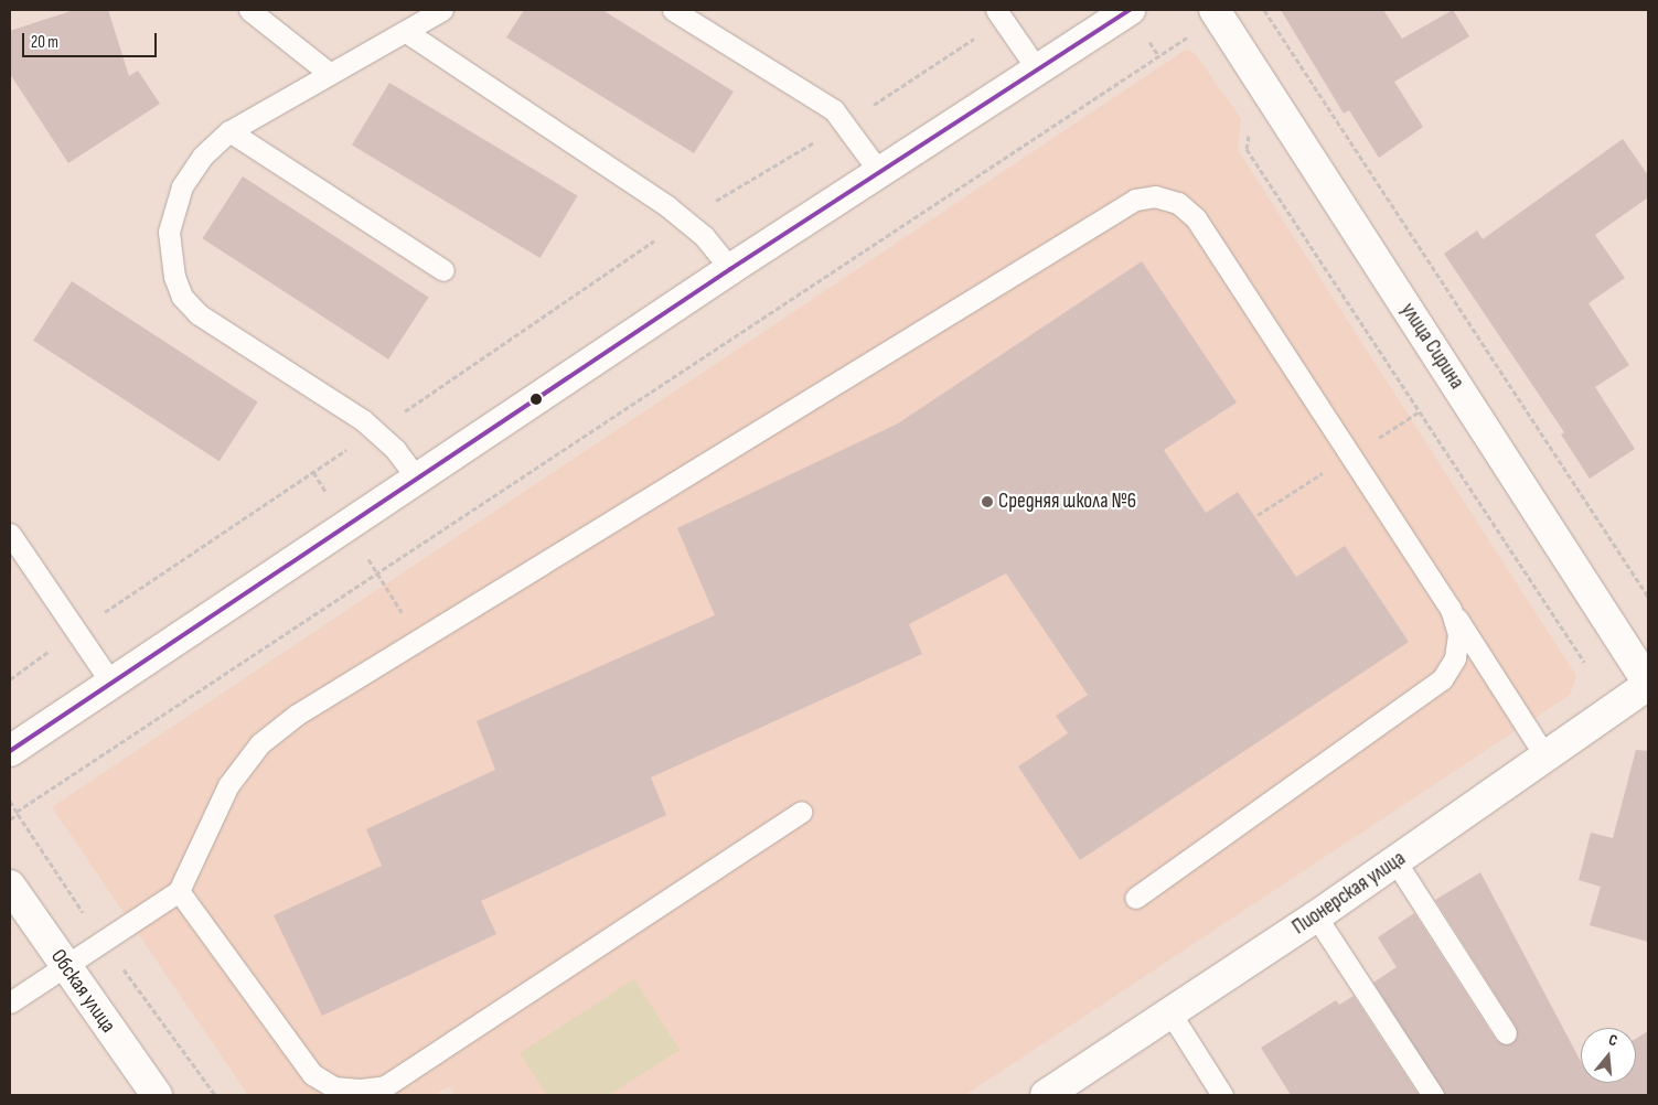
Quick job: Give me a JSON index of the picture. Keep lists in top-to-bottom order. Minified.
{"streets":{"street":["улица Сирина","Пионерская улица","Обская улица"]},"crossings":[["улица Сирина","Пионерская улица"]],"places":["Средняя школа №6"],"scale_bar":"20 m","north":"top"}
